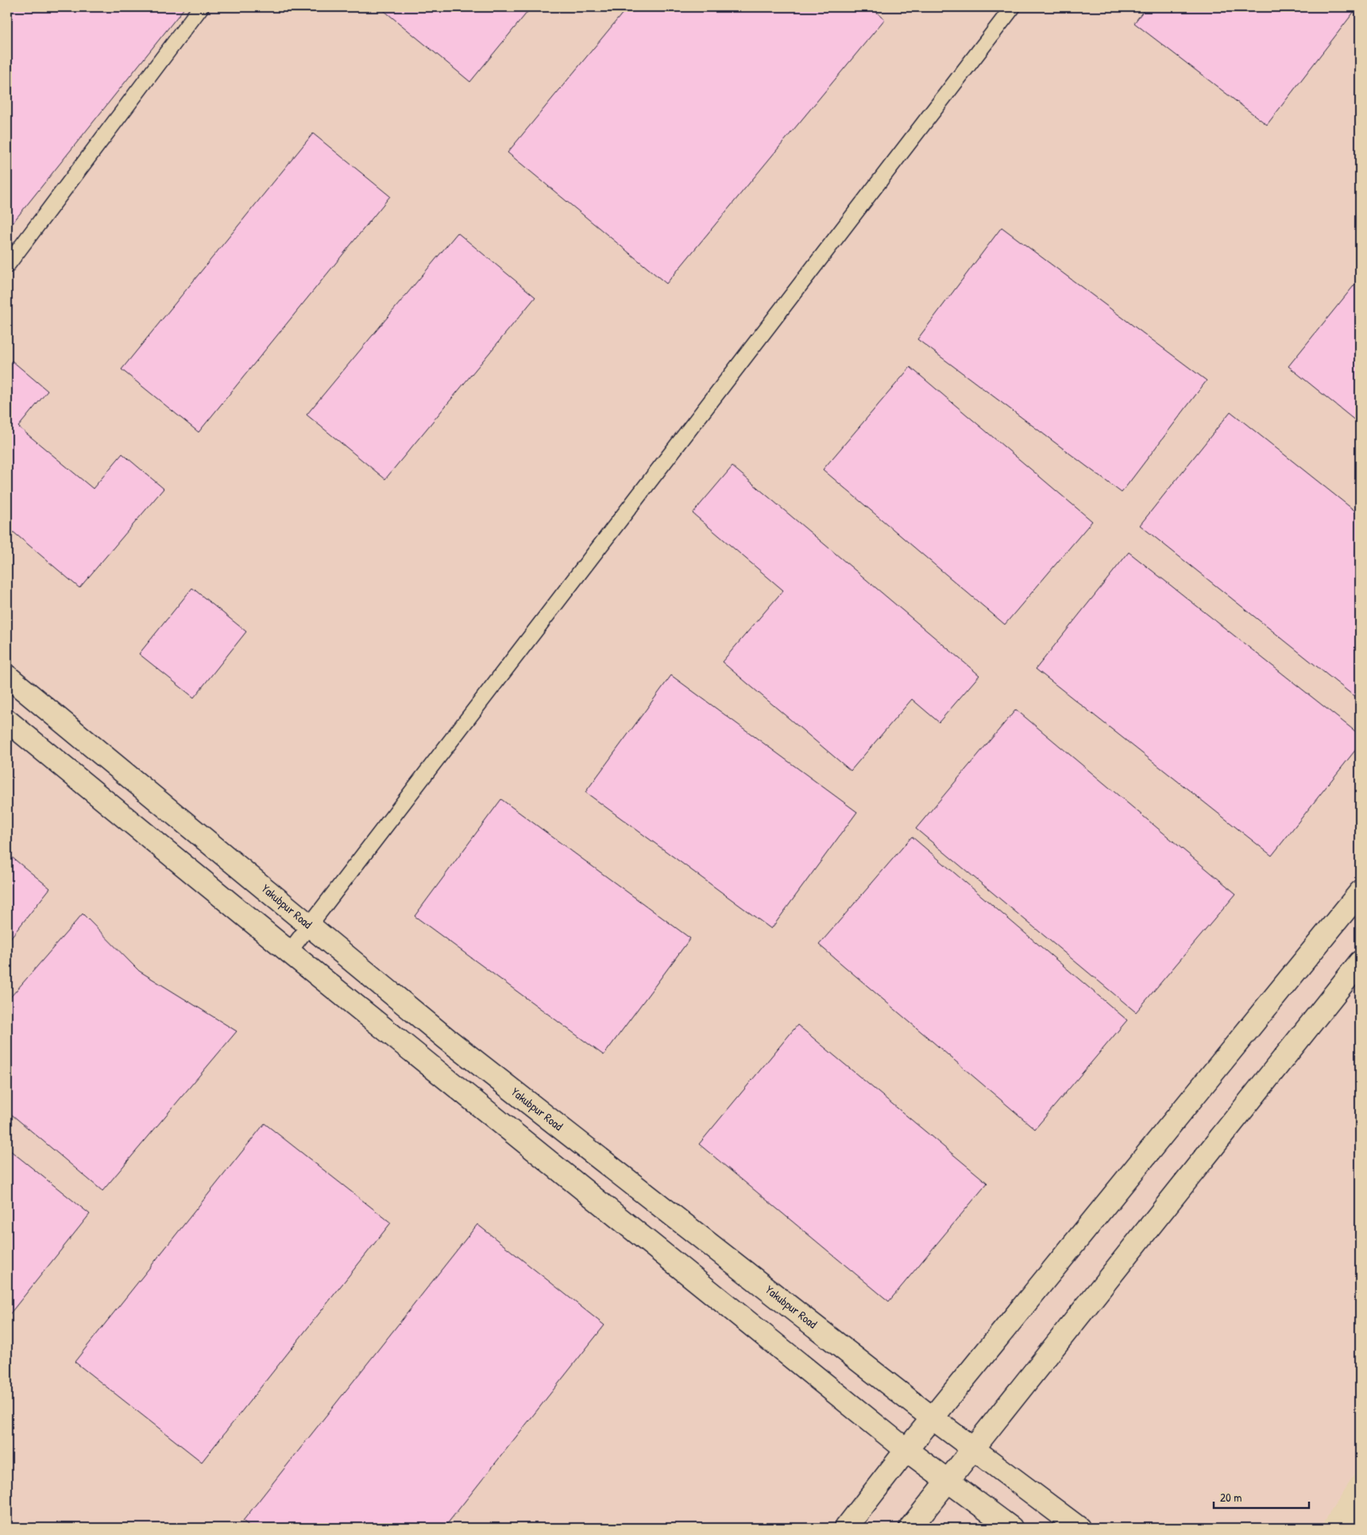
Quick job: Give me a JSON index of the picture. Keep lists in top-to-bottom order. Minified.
{"streets":{"street":["Yakubpur Road"]},"scale_bar":"20 m"}
